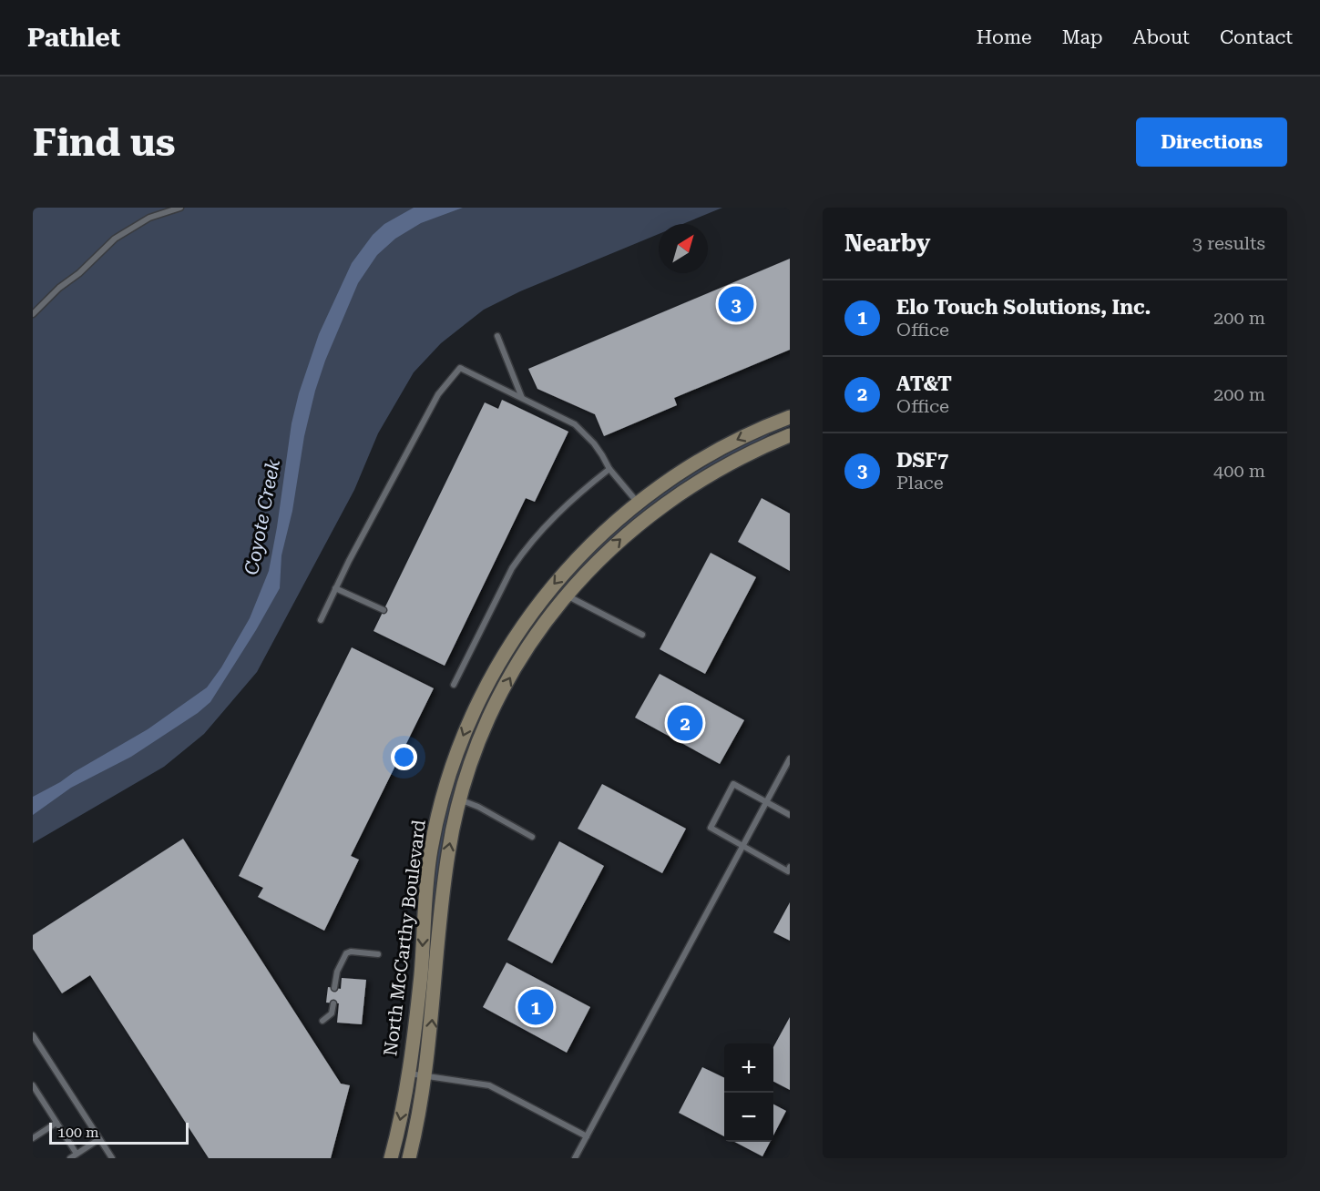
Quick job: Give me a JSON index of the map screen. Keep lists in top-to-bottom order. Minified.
{"streets":{"main road":["North McCarthy Boulevard"]},"water":["Coyote Creek"],"scale_bar":"100 m","north":"top right","page":{"header":"Pathlet","nav":["Home","Map","About","Contact"],"buttons":"Directions","title":"Find us","heading":["Nearby","3 results"],"list":[{"mark":"1","name":"Elo Touch Solutions, Inc.","note":"Office","value":"200 m"},{"mark":"2","name":"AT&T","note":"Office","value":"200 m"},{"mark":"3","name":"DSF7","note":"Place","value":"400 m"}],"pins":["3","2","1"],"map_buttons":["+","−"],"scale":"100 m"}}
